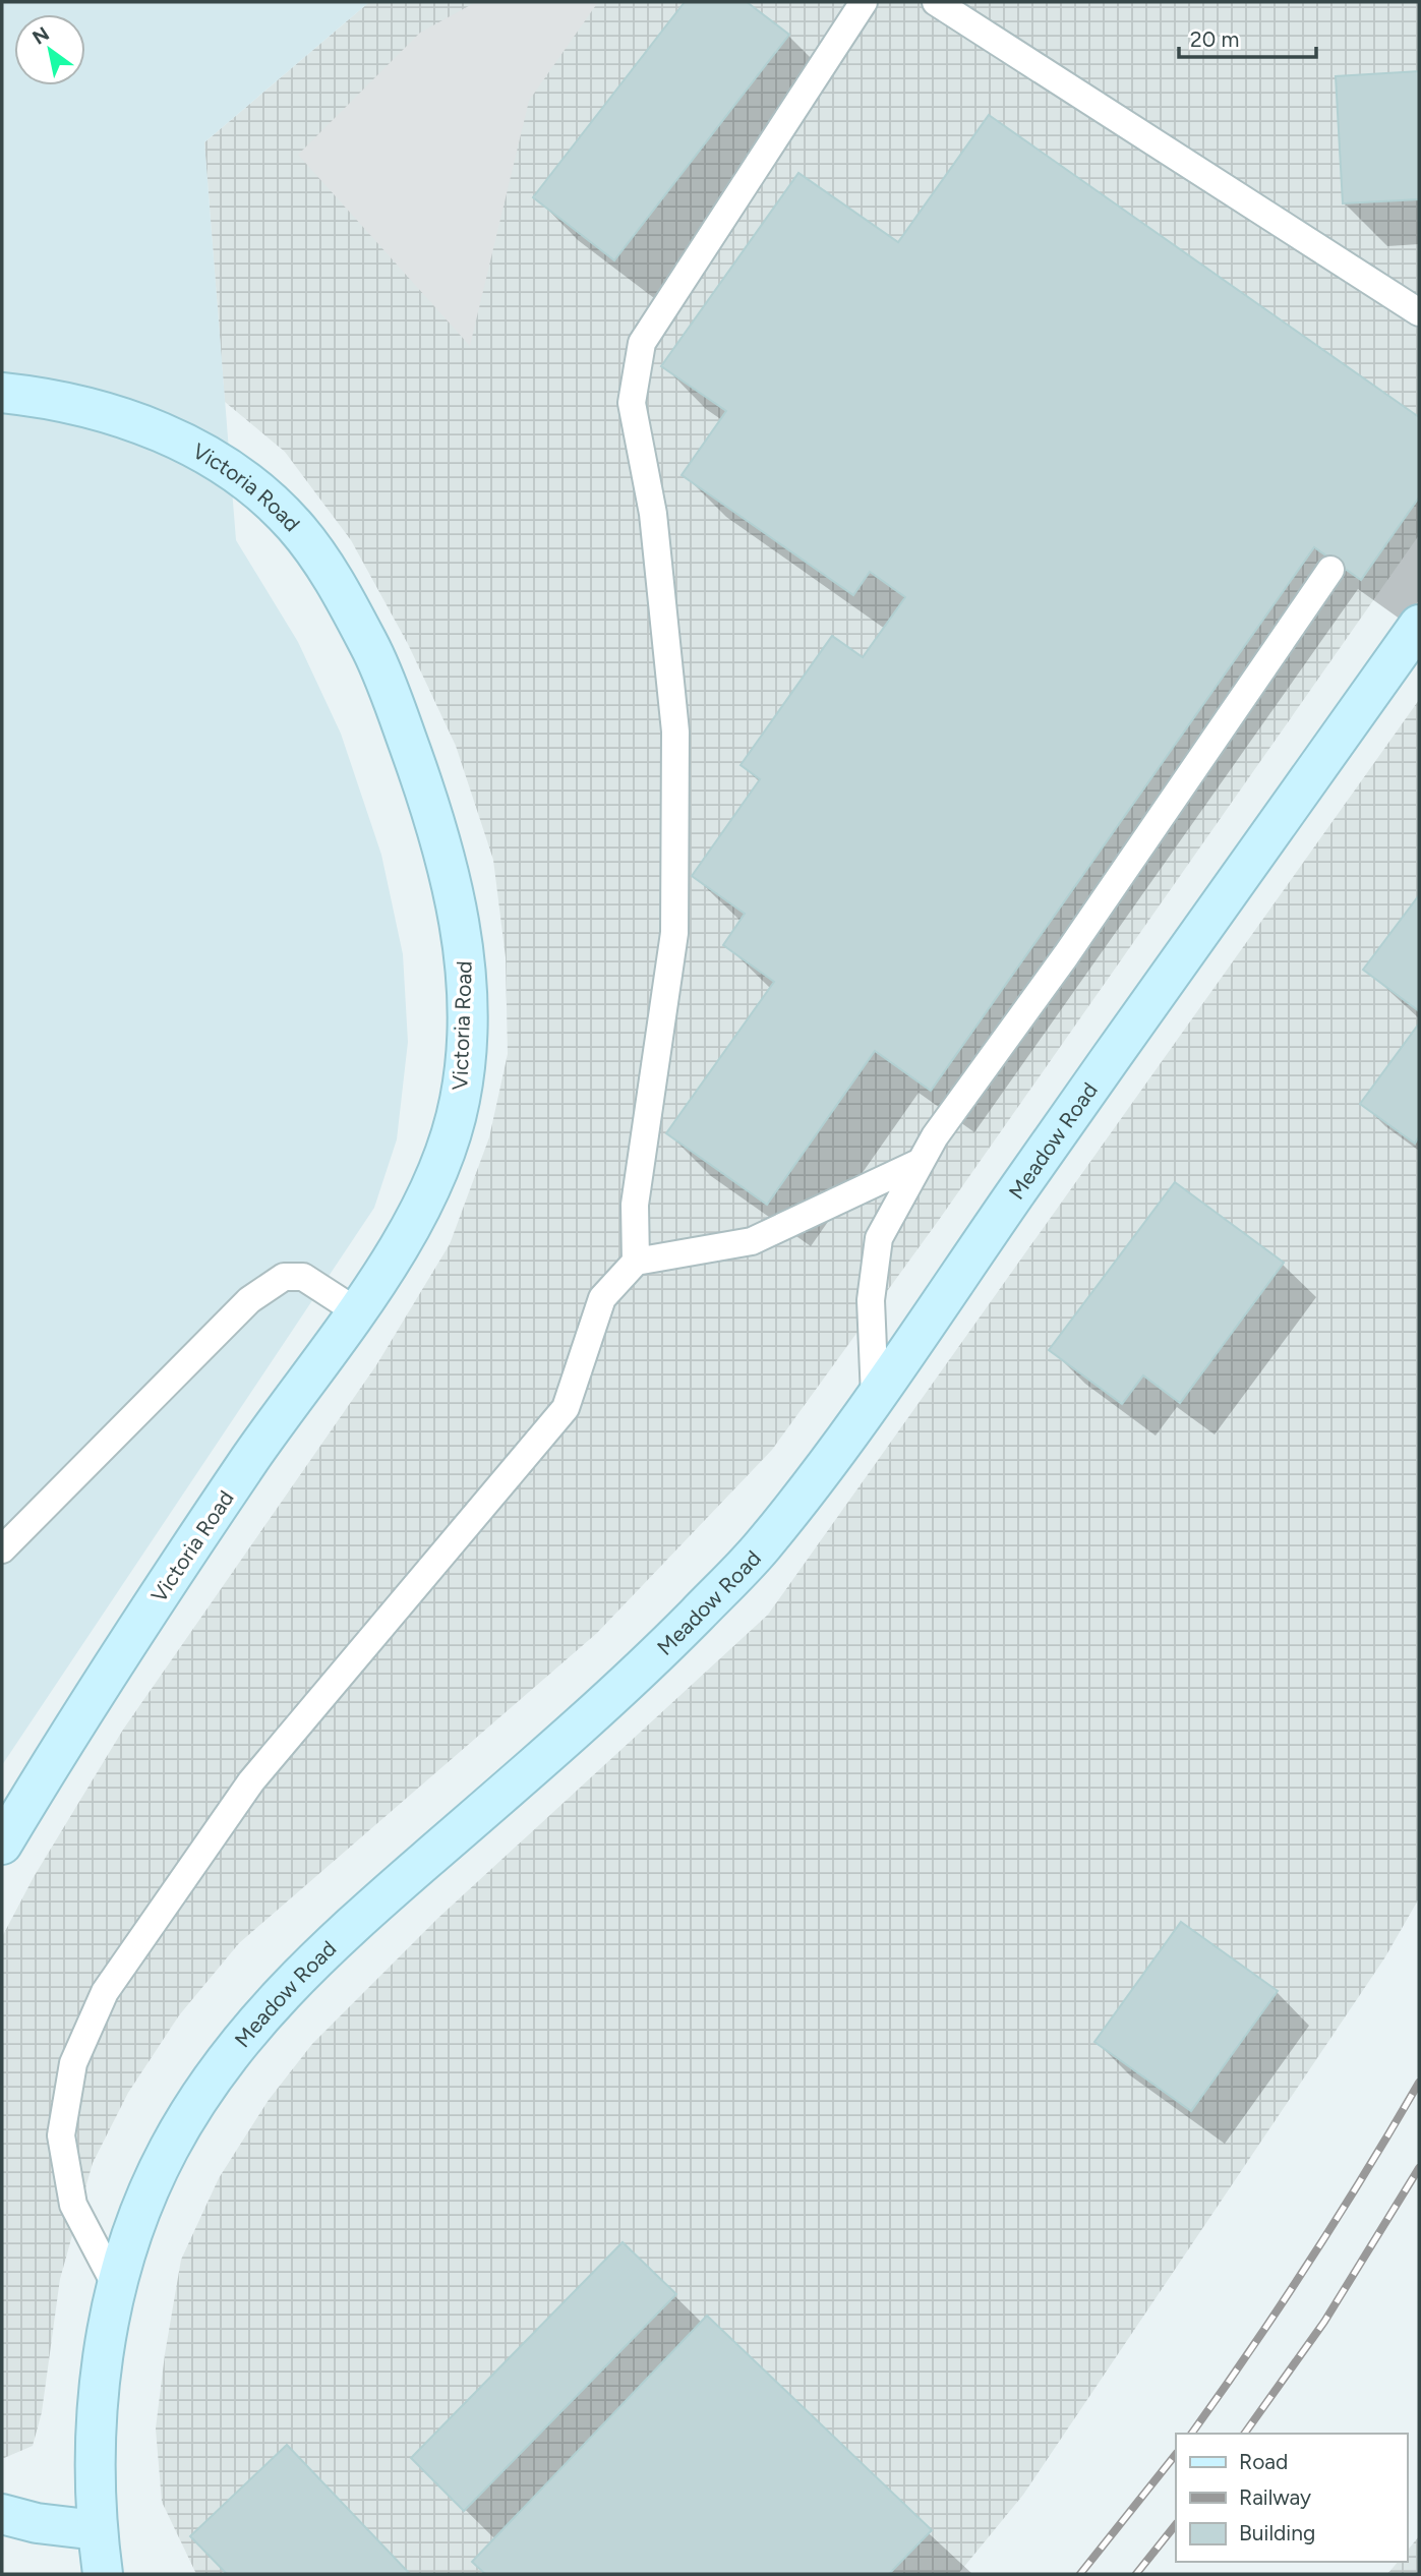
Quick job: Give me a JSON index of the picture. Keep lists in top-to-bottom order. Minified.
{"streets":{"main road":["Victoria Road","Meadow Road"]},"legend":["Road","Railway","Building"],"scale_bar":"20 m","north":"top left"}
